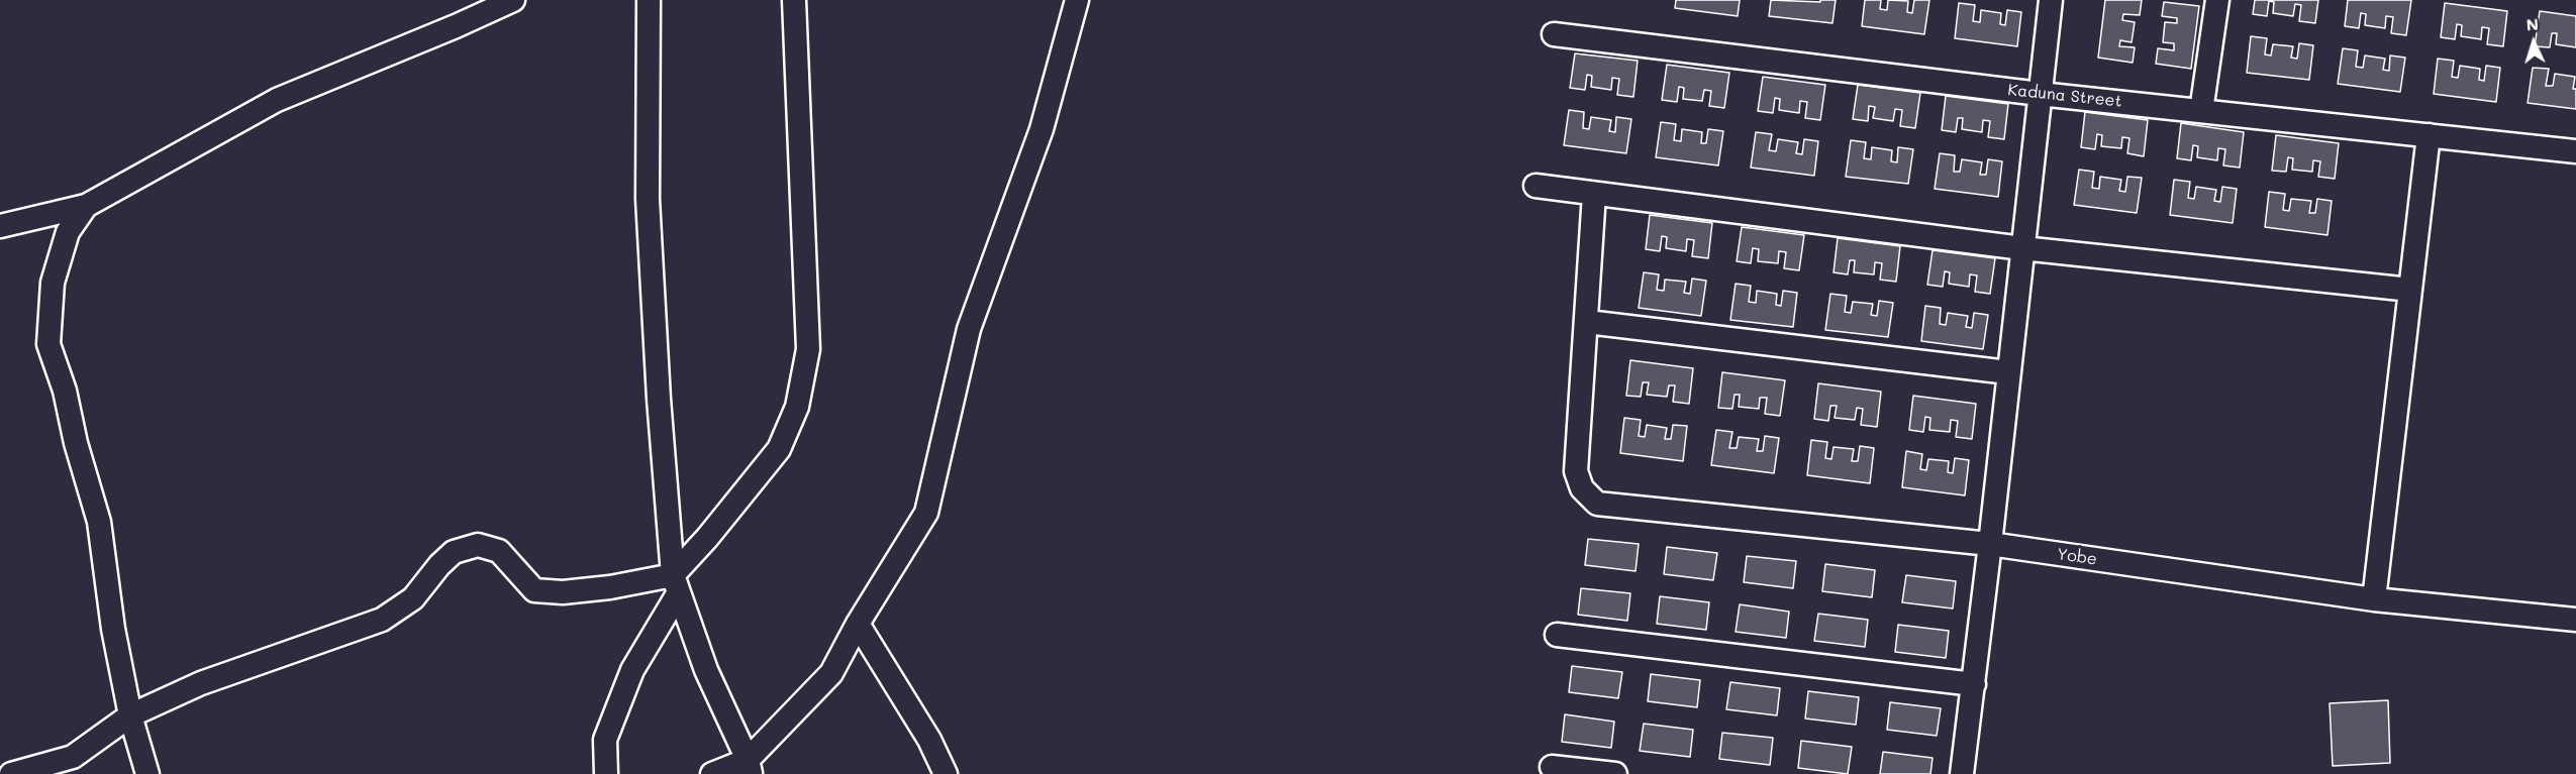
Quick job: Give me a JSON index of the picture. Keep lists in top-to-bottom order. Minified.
{"streets":{"street":["Kaduna Street","Yobe"]},"north":"top"}
